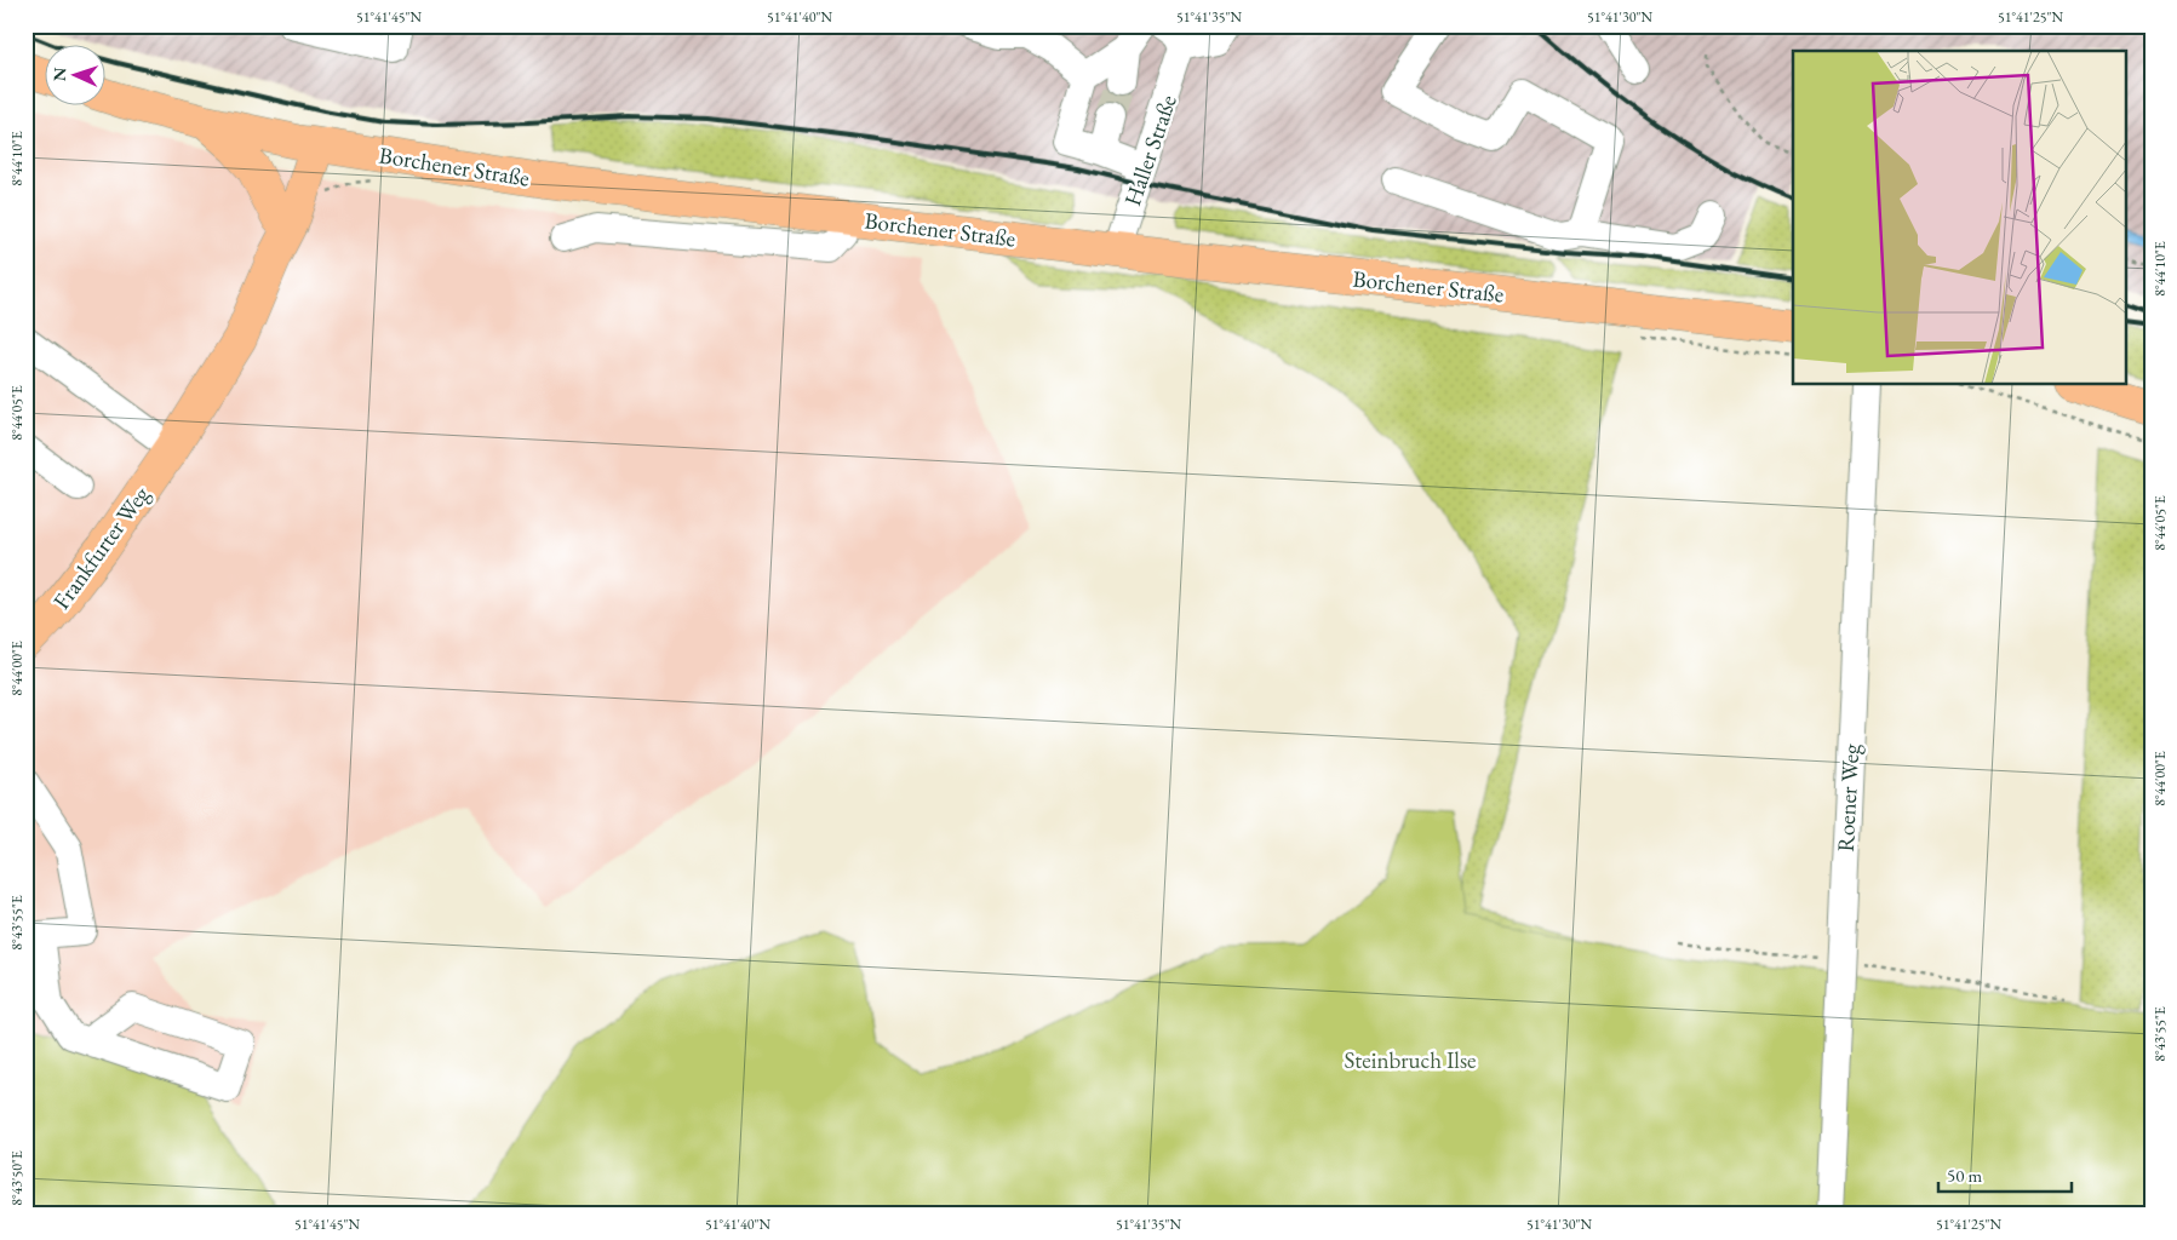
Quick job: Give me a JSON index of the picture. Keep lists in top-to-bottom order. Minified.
{"streets":{"main road":["Borchener Straße","Frankfurter Weg"],"street":["Haller Straße","Roener Weg"]},"crossings":[["Haller Straße","Borchener Straße"],["Borchener Straße","Frankfurter Weg"]],"parks":["Steinbruch Ilse"],"scale_bar":"50 m","north":"left","coordinates":["51°41'45\"N","51°41'40\"N","51°41'35\"N","51°41'30\"N","51°41'25\"N","8°44'10\"E","8°44'05\"E","8°44'00\"E","8°43'55\"E","8°43'50\"E"]}
